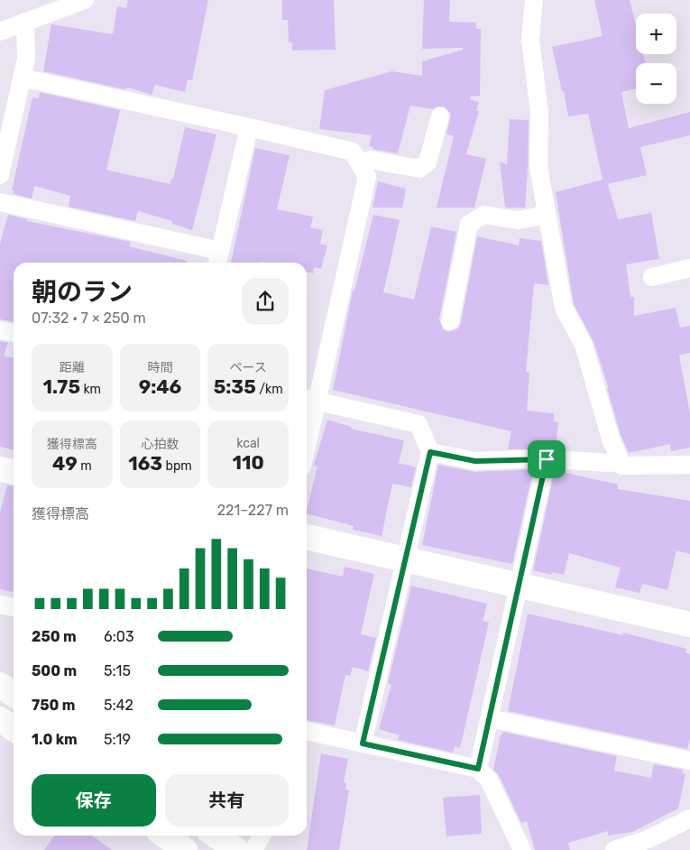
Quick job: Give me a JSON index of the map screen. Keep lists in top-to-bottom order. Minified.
{"page":{"map_buttons":["+","−"],"heading":["朝のラン","07:32 · 7 × 250 m"],"stats":[["距離","1.75 km"],["時間","9:46"],["ペース","5:35 /km"],["獲得標高","49 m"],["心拍数","163 bpm"],["kcal","110"]],"chart":["獲得標高","221–227 m"],"list":[{"name":"250 m","note":"6:03"},{"name":"500 m","note":"5:15"},{"name":"750 m","note":"5:42"},{"name":"1.0 km","note":"5:19"}],"buttons":["保存","共有"]}}
